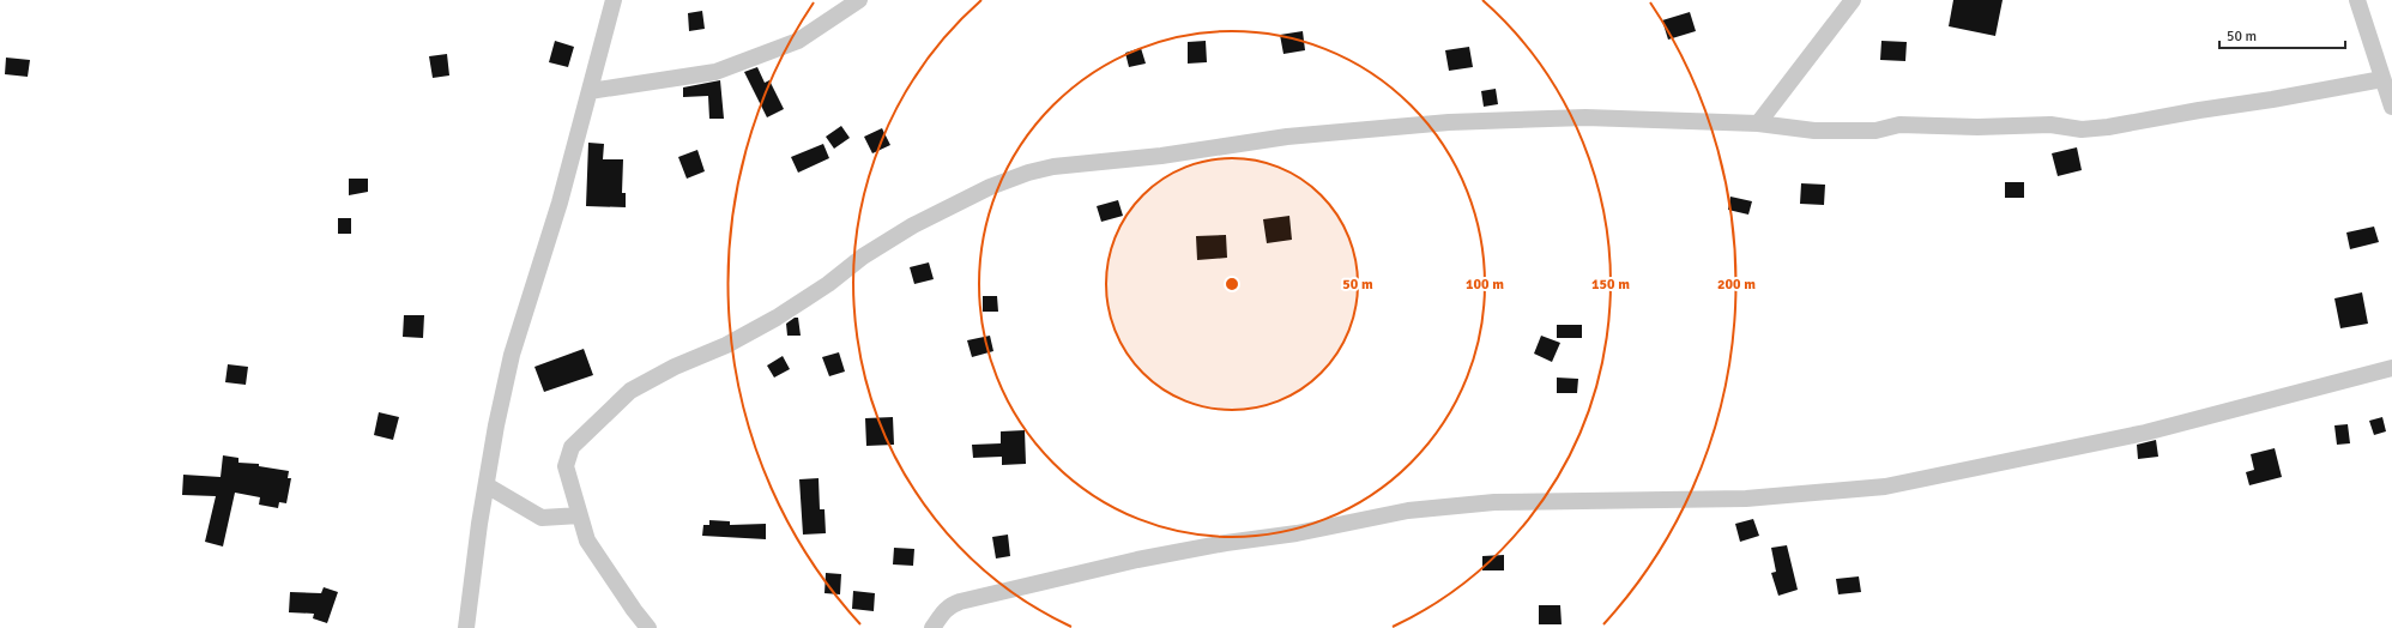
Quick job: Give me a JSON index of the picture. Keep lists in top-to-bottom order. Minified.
{"scale_bar":"50 m","rings":["50 m","100 m","150 m","200 m"]}
